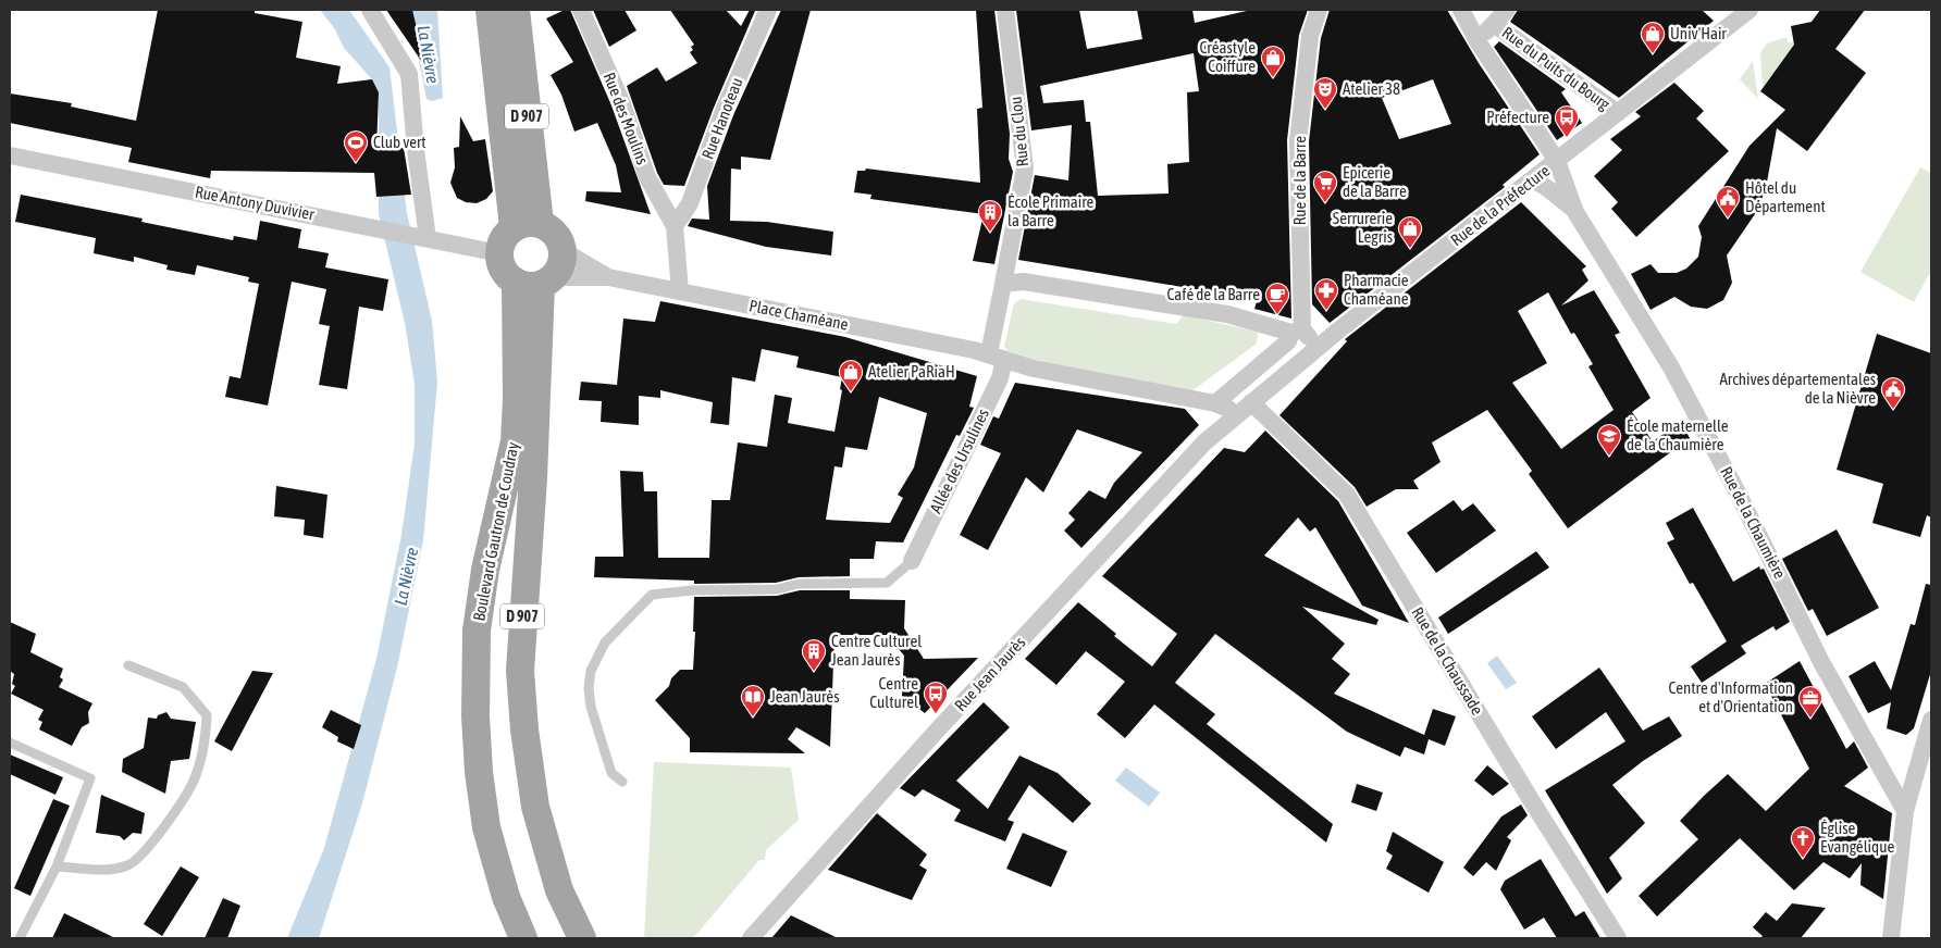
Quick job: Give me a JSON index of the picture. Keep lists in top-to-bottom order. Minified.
{"streets":{"main road":["D 907","Boulevard Gautron de Coudray"],"street":["Rue du Puits du Bourg","Rue des Moulins","Rue Hanoteau","Rue du Clou","Rue de la Barre","Rue Antony Duvivier","Rue de la Préfecture","Place Chaméane","Allée des Ursulines","Rue de la Chaumière","Rue de la Chaussade","Rue Jean Jaurès"]},"crossings":[["Rue du Puits du Bourg","Rue de la Préfecture"],["Rue du Puits du Bourg","Rue de la Chaumière"],["D 907","Rue Antony Duvivier"],["D 907","Place Chaméane"],["D 907","Boulevard Gautron de Coudray"],["Rue des Moulins","Rue Hanoteau"],["Rue Antony Duvivier","Place Chaméane"],["Rue Antony Duvivier","Boulevard Gautron de Coudray"],["Rue de la Préfecture","Rue de la Chaumière"],["Rue de la Préfecture","Rue de la Chaussade"],["Place Chaméane","Allée des Ursulines"],["Place Chaméane","Boulevard Gautron de Coudray"],["Place Chaméane","Rue Jean Jaurès"]],"water":["La Nièvre"],"places":{"shop":["Univ'Hair","Créastyle Coiffure","Serrurerie Legris","Atelier PaRiaH"],"theatre":["Atelier 38"],"bus stop":["Préfecture","Centre Culturel"],"sports":["Club vert"],"supermarket":["Epicerie de la Barre"],"public building":["Hôtel du Département","Archives départementales de la Nièvre"],"building":["École Primaire la Barre","Centre Culturel Jean Jaurès"],"pharmacy":["Pharmacie Chaméane"],"cafe":["Café de la Barre"],"school or university":["École maternelle de la Chaumière"],"library":["Jean Jaurès"],"office":["Centre d'Information et d'Orientation"],"church":["Église Evangélique"]}}
